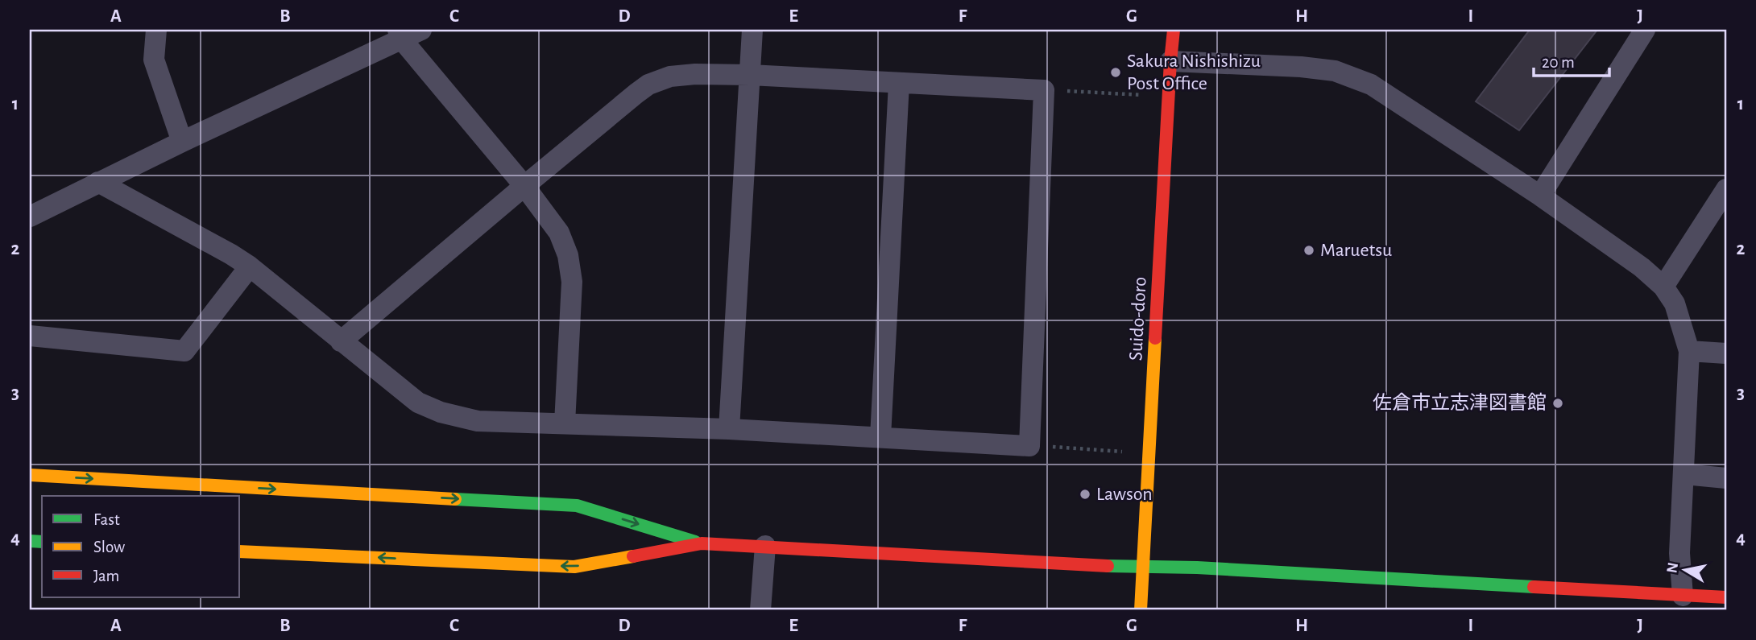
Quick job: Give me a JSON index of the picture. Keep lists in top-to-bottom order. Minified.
{"streets":{"street":["Suido-doro"]},"places":["Sakura Nishishizu Post Office","Maruetsu","佐倉市立志津図書館","Lawson"],"legend":["Fast","Slow","Jam"],"scale_bar":"20 m","north":"left","grid":{"columns":["A","B","C","D","E","F","G","H","I","J"],"rows":["1","2","3","4"]}}
